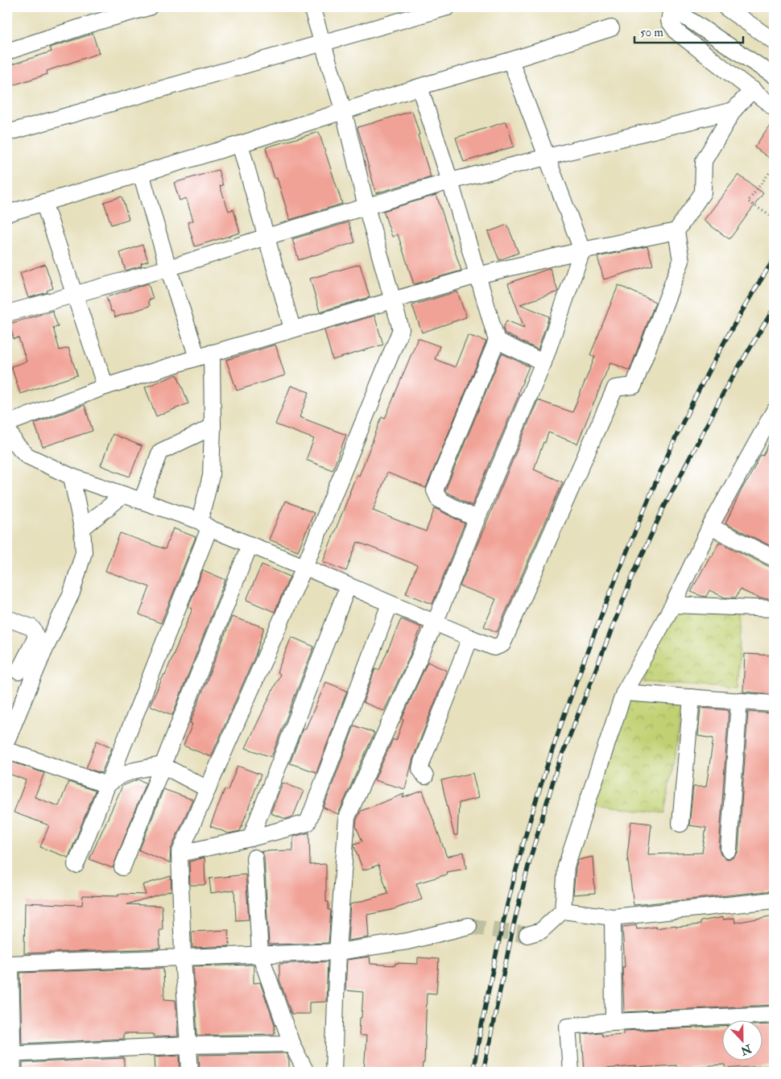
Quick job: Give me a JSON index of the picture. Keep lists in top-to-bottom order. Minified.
{"scale_bar":"50 m","north":"bottom"}
